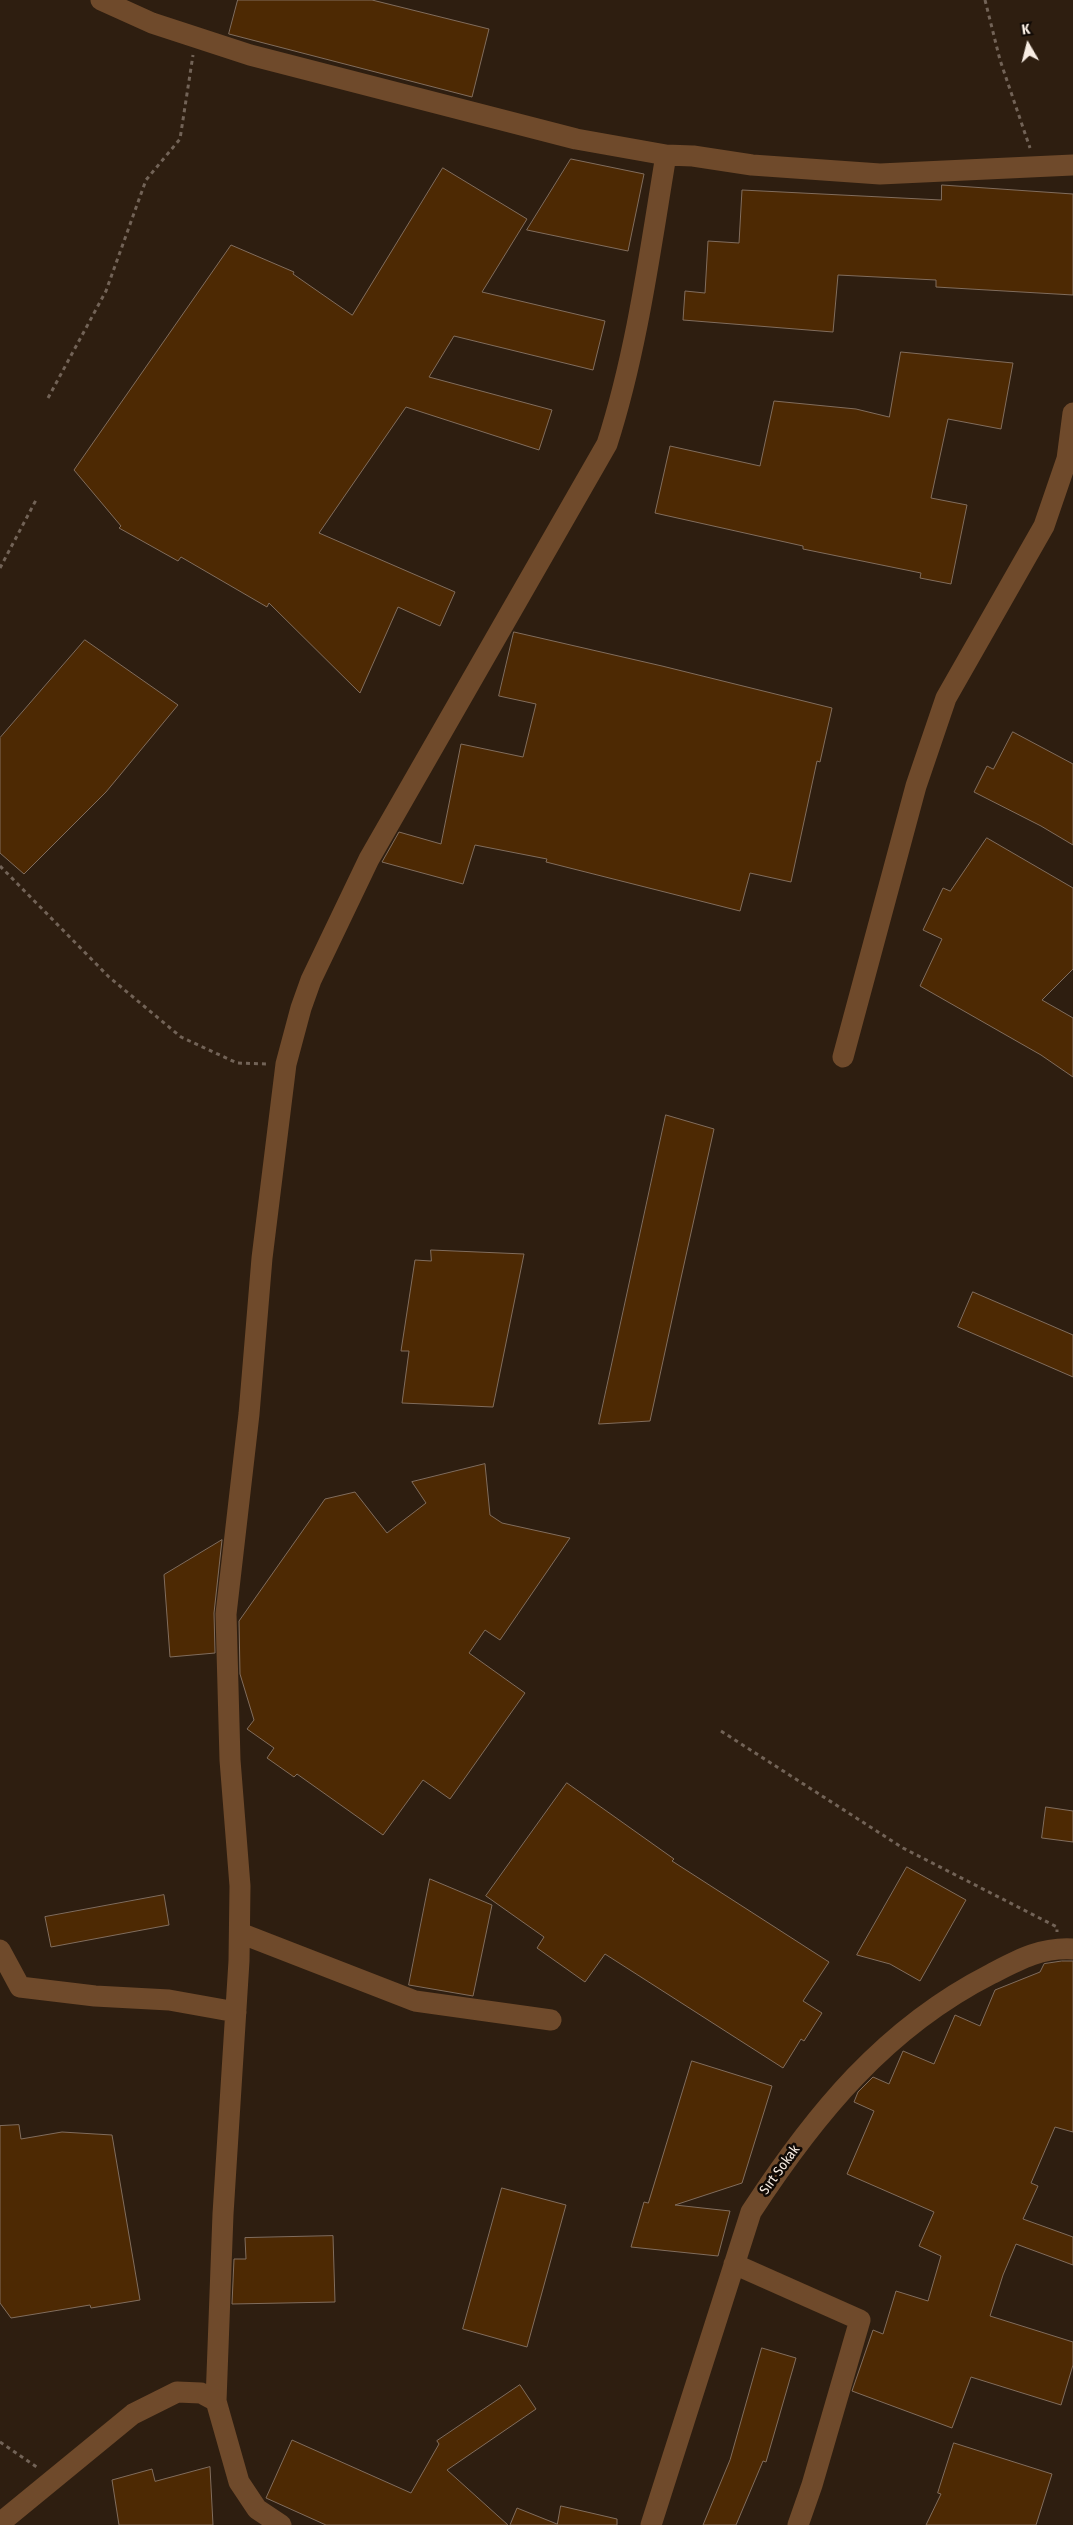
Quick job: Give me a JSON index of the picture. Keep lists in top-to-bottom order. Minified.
{"streets":{"street":["Sırt Sokak"]},"north":"top"}
